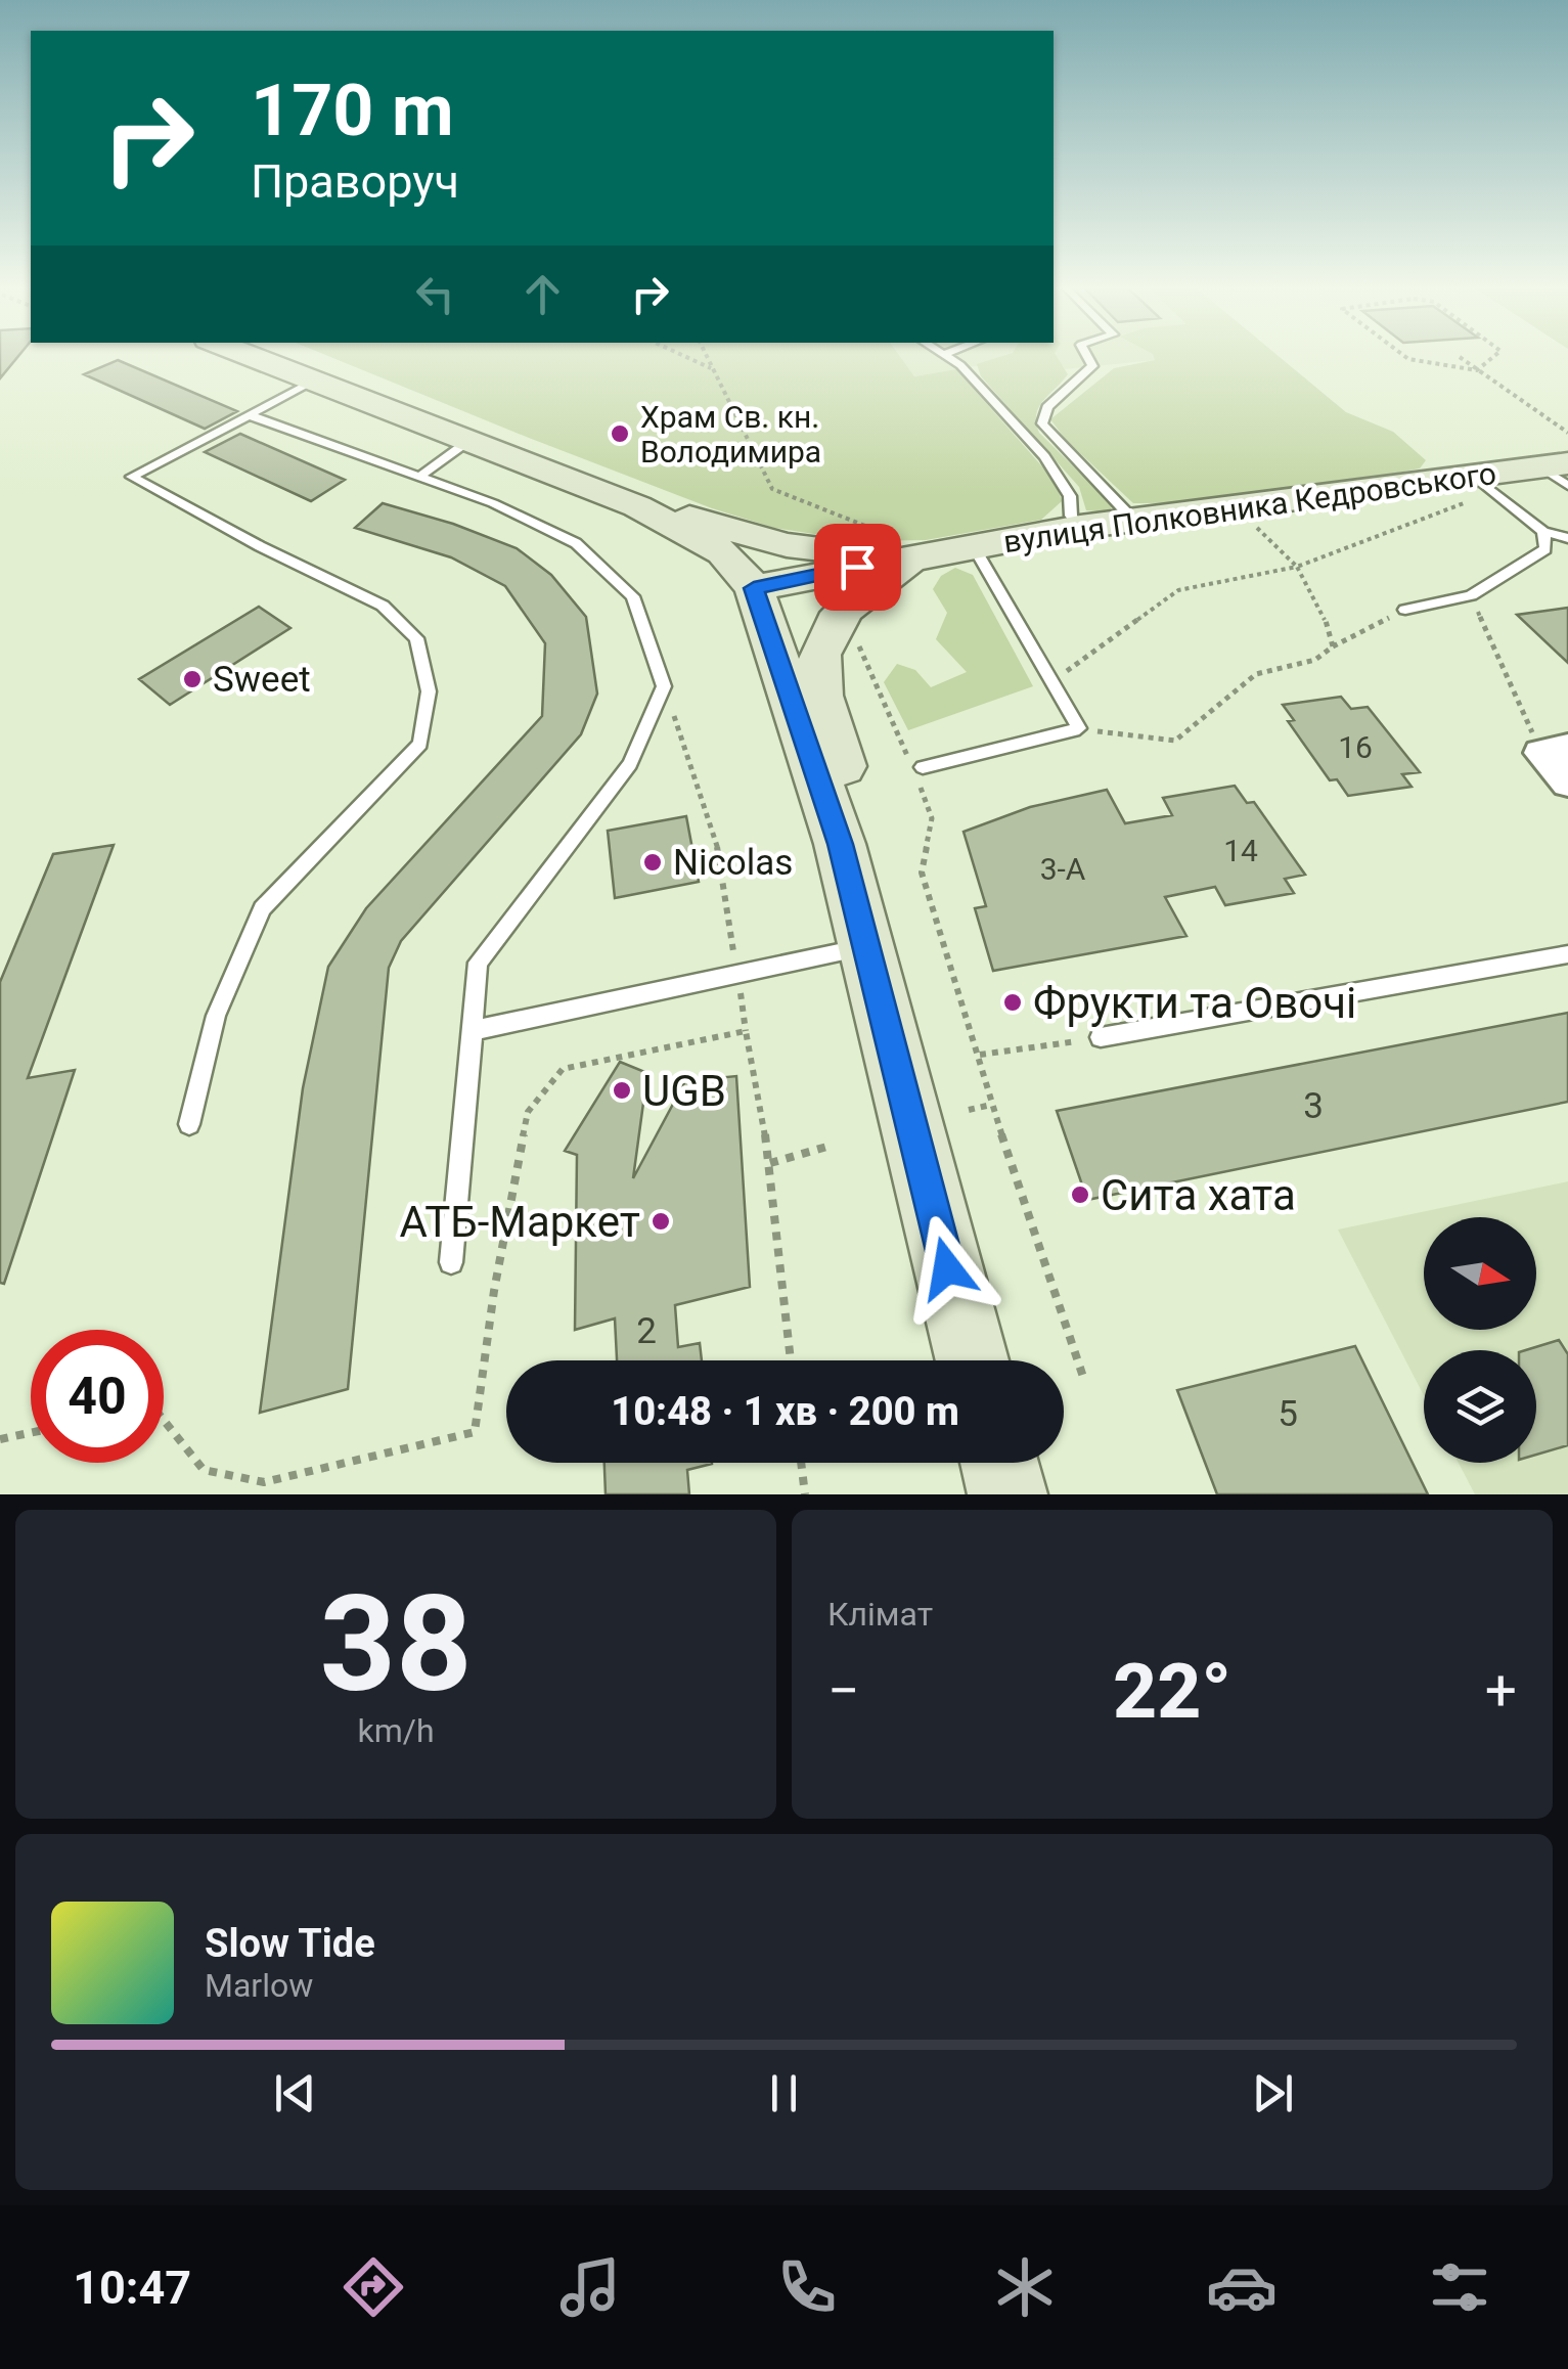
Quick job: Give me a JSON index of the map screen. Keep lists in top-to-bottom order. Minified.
{"streets":{"street":["вулиця Полковника Кедровського"]},"places":["Храм Св. кн. Володимира","Sweet","Nicolas","Фрукти та Овочі","UGB","Сита хата","АТБ-Маркет"],"house_numbers":["16","14","3-А","3","2","5"],"north":"right","page":{"turn":["170 m","Праворуч"],"limit":"40","trip":"10:48 · 1 хв · 200 m","tile":[["38","km/h"],"Клімат"],"heat":["−","22°","+"],"song":["Slow Tide","Marlow"],"tabs":"10:47"}}
